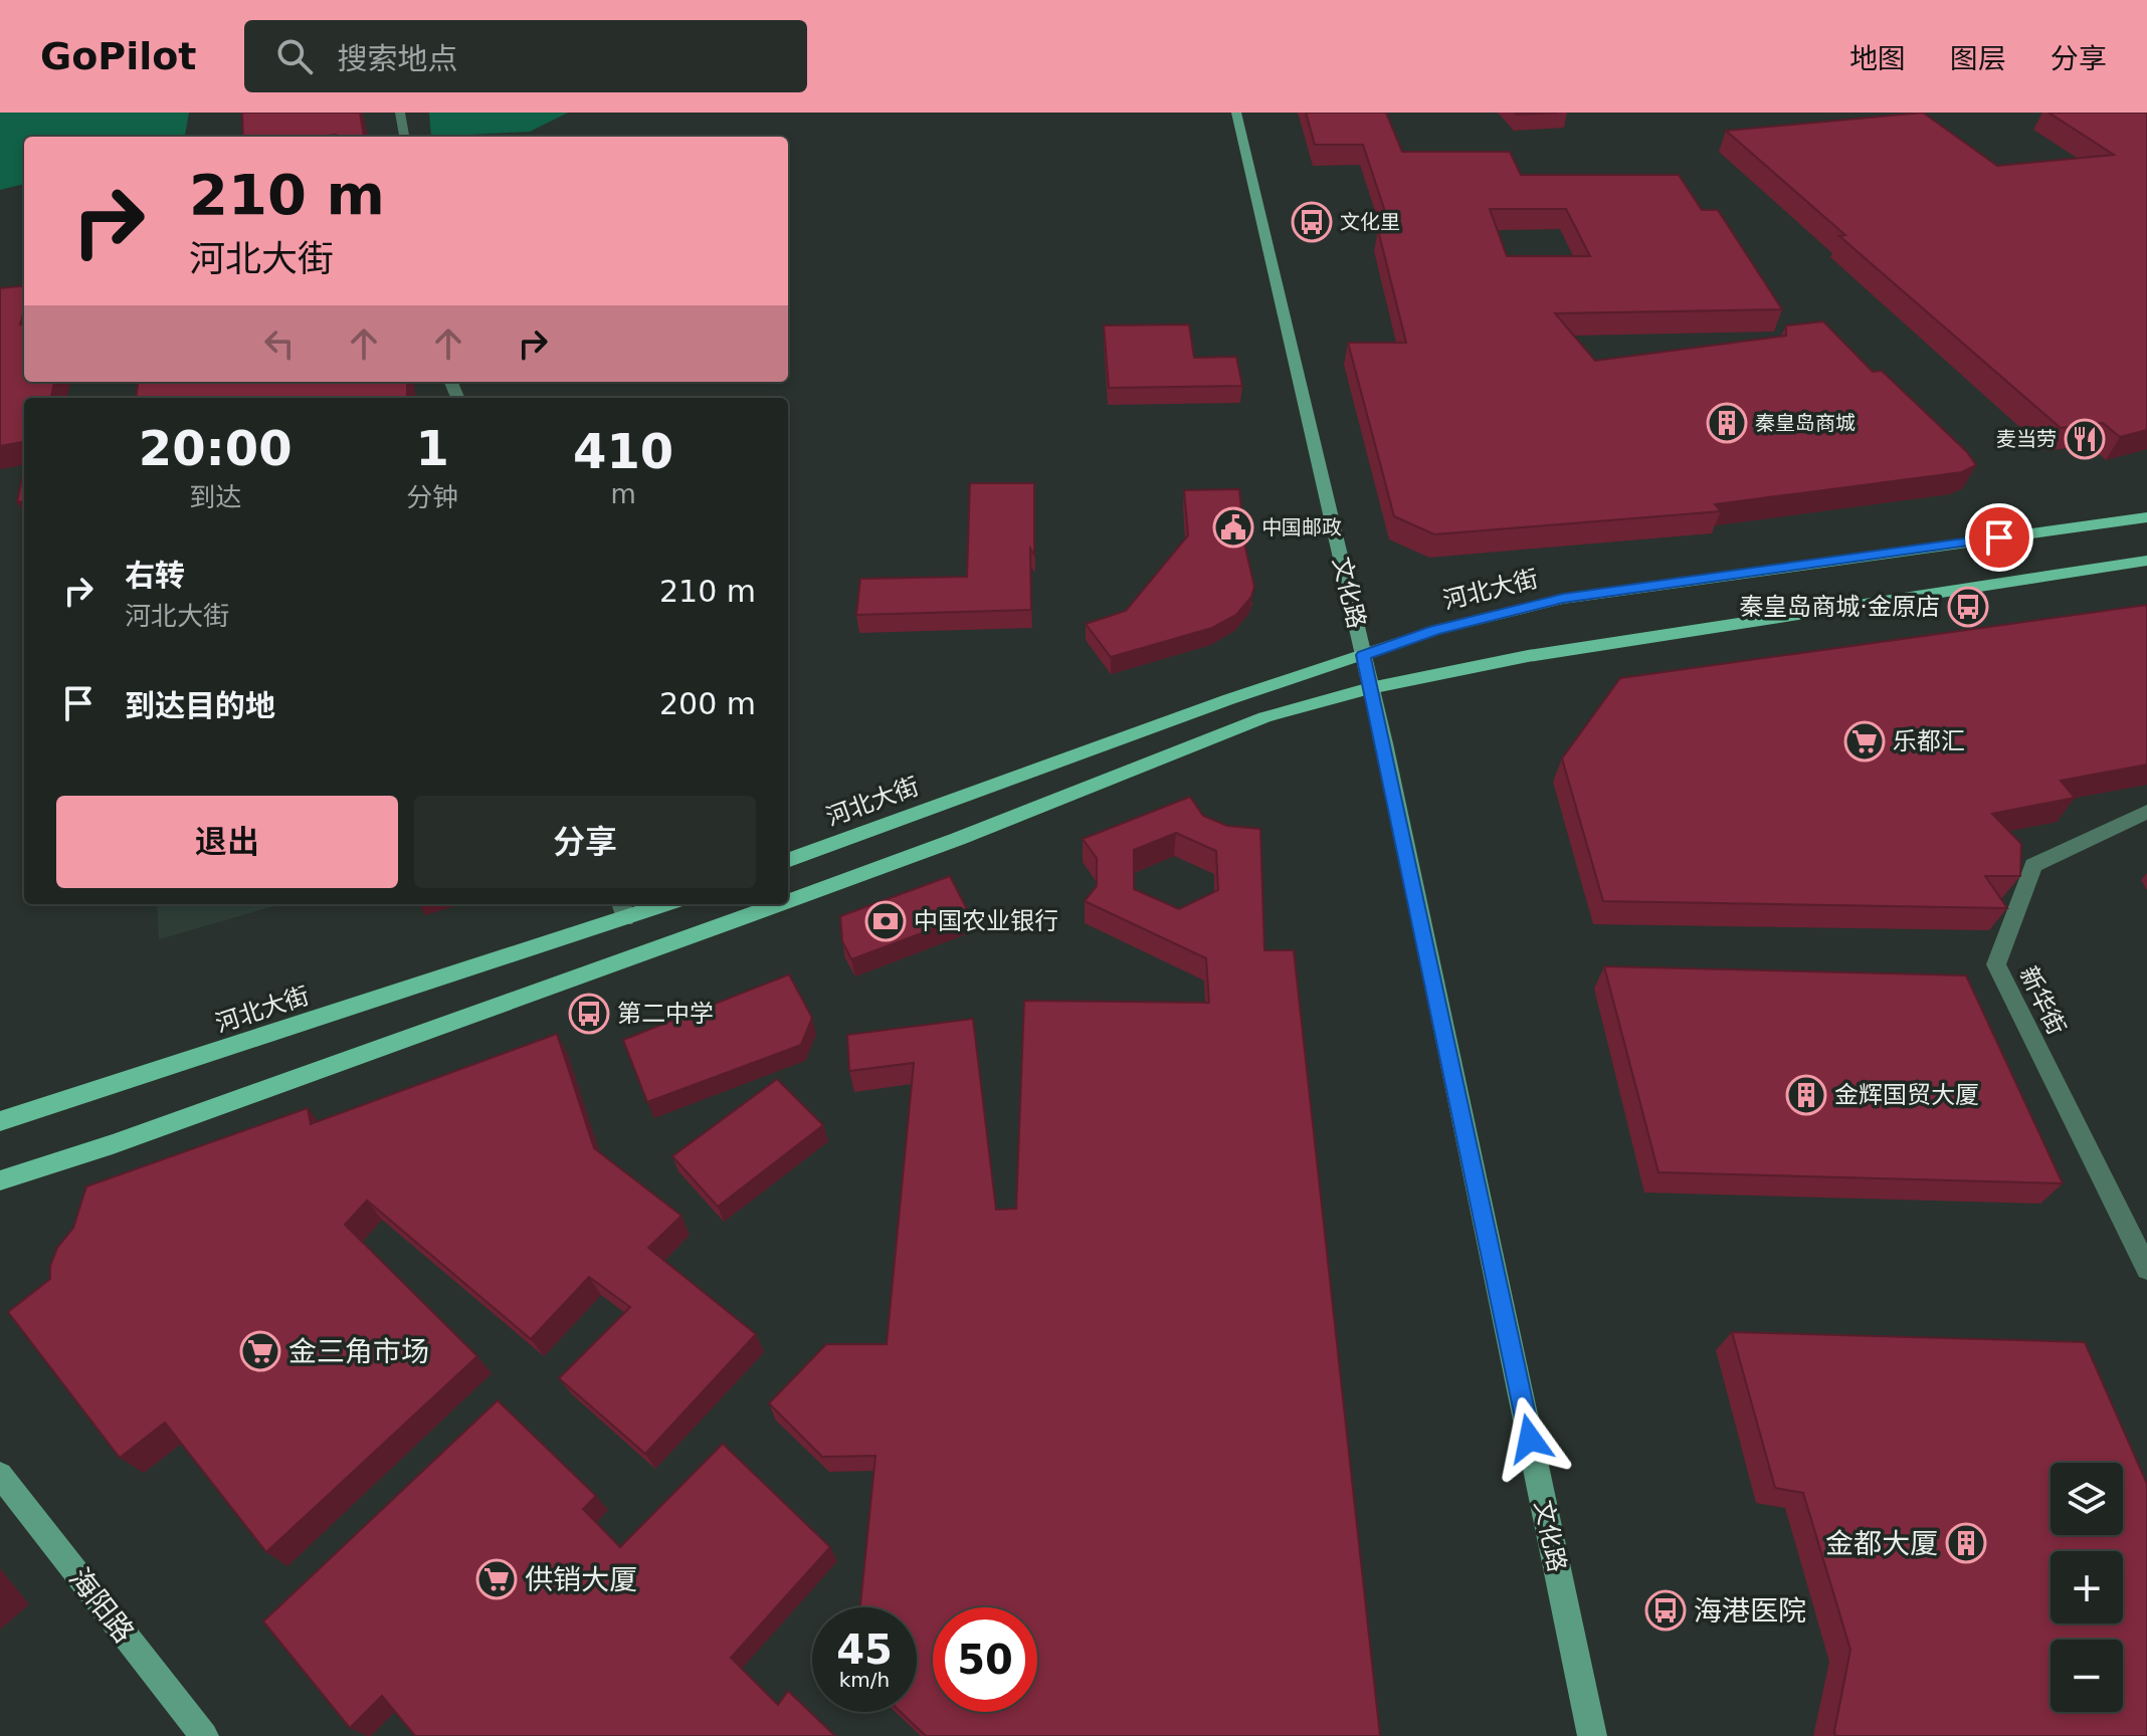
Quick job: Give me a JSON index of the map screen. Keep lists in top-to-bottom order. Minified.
{"streets":{"main road":["河北大街","文化路","海阳路"],"street":["新华街"]},"crossings":[["河北大街","文化路"]],"places":{"bus stop":["文化里","秦皇岛商城·金原店","第二中学","海港医院"],"building":["秦皇岛商城","金辉国贸大厦","金都大厦"],"restaurant":["麦当劳"],"public building":["中国邮政"],"supermarket":["乐都汇","金三角市场","供销大厦"],"bank":["中国农业银行"]},"page":{"header":"GoPilot","search":"搜索地点","nav":["地图","图层","分享"],"turn":["210 m","河北大街"],"eta":["20:00","到达","1","分钟","410","m"],"list":[{"name":"右转","note":"河北大街","value":"210 m"},{"name":"到达目的地","value":"200 m"}],"buttons":["退出","分享"],"map_buttons":["+","−"],"speed":"45 km/h","limit":"50"}}
